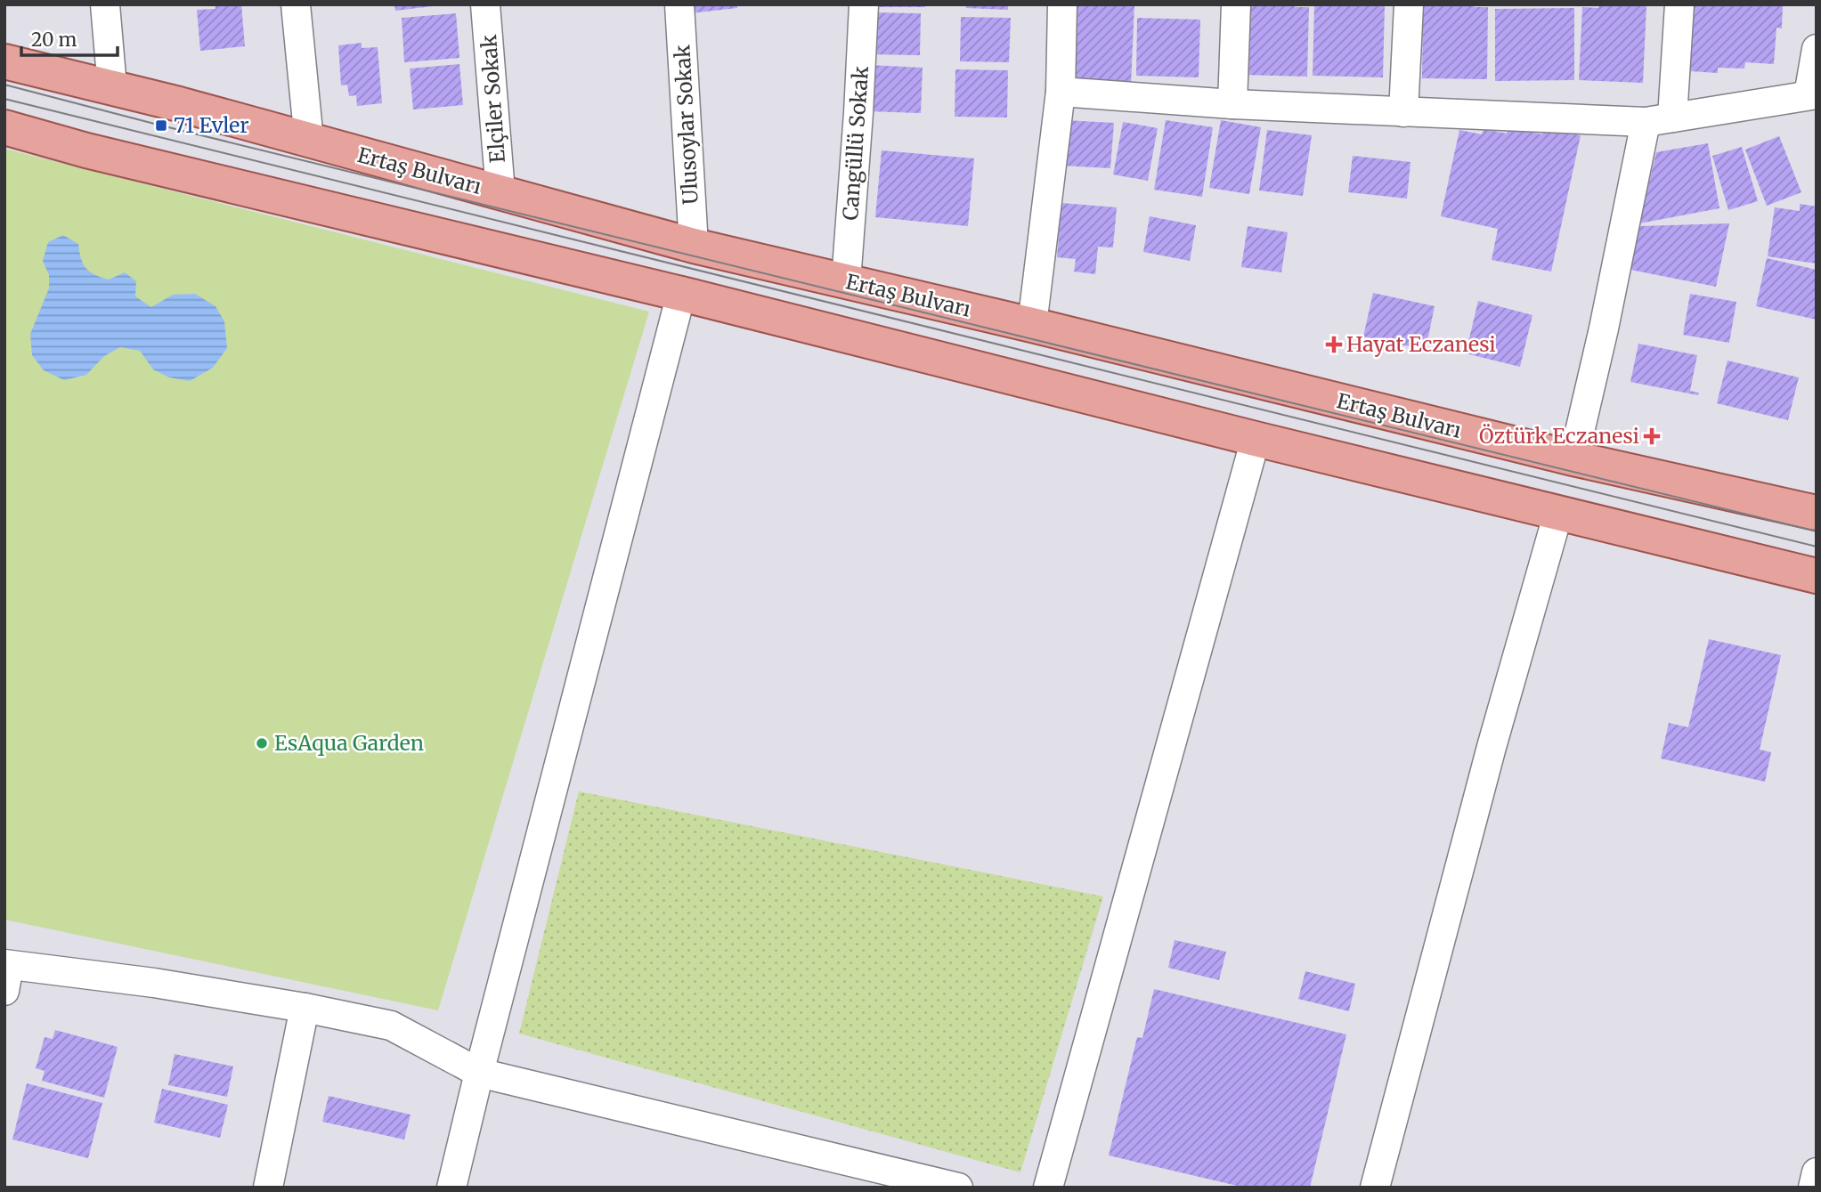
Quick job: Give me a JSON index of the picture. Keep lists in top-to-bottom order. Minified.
{"streets":{"main road":["Ertaş Bulvarı"],"street":["Elçiler Sokak","Ulusoylar Sokak","Cangüllü Sokak"]},"crossings":[["Elçiler Sokak","Ertaş Bulvarı"],["Ulusoylar Sokak","Ertaş Bulvarı"],["Cangüllü Sokak","Ertaş Bulvarı"]],"places":{"transit":["71 Evler"],"health":["Hayat Eczanesi","Öztürk Eczanesi"],"other":["EsAqua Garden"]},"scale_bar":"20 m"}
